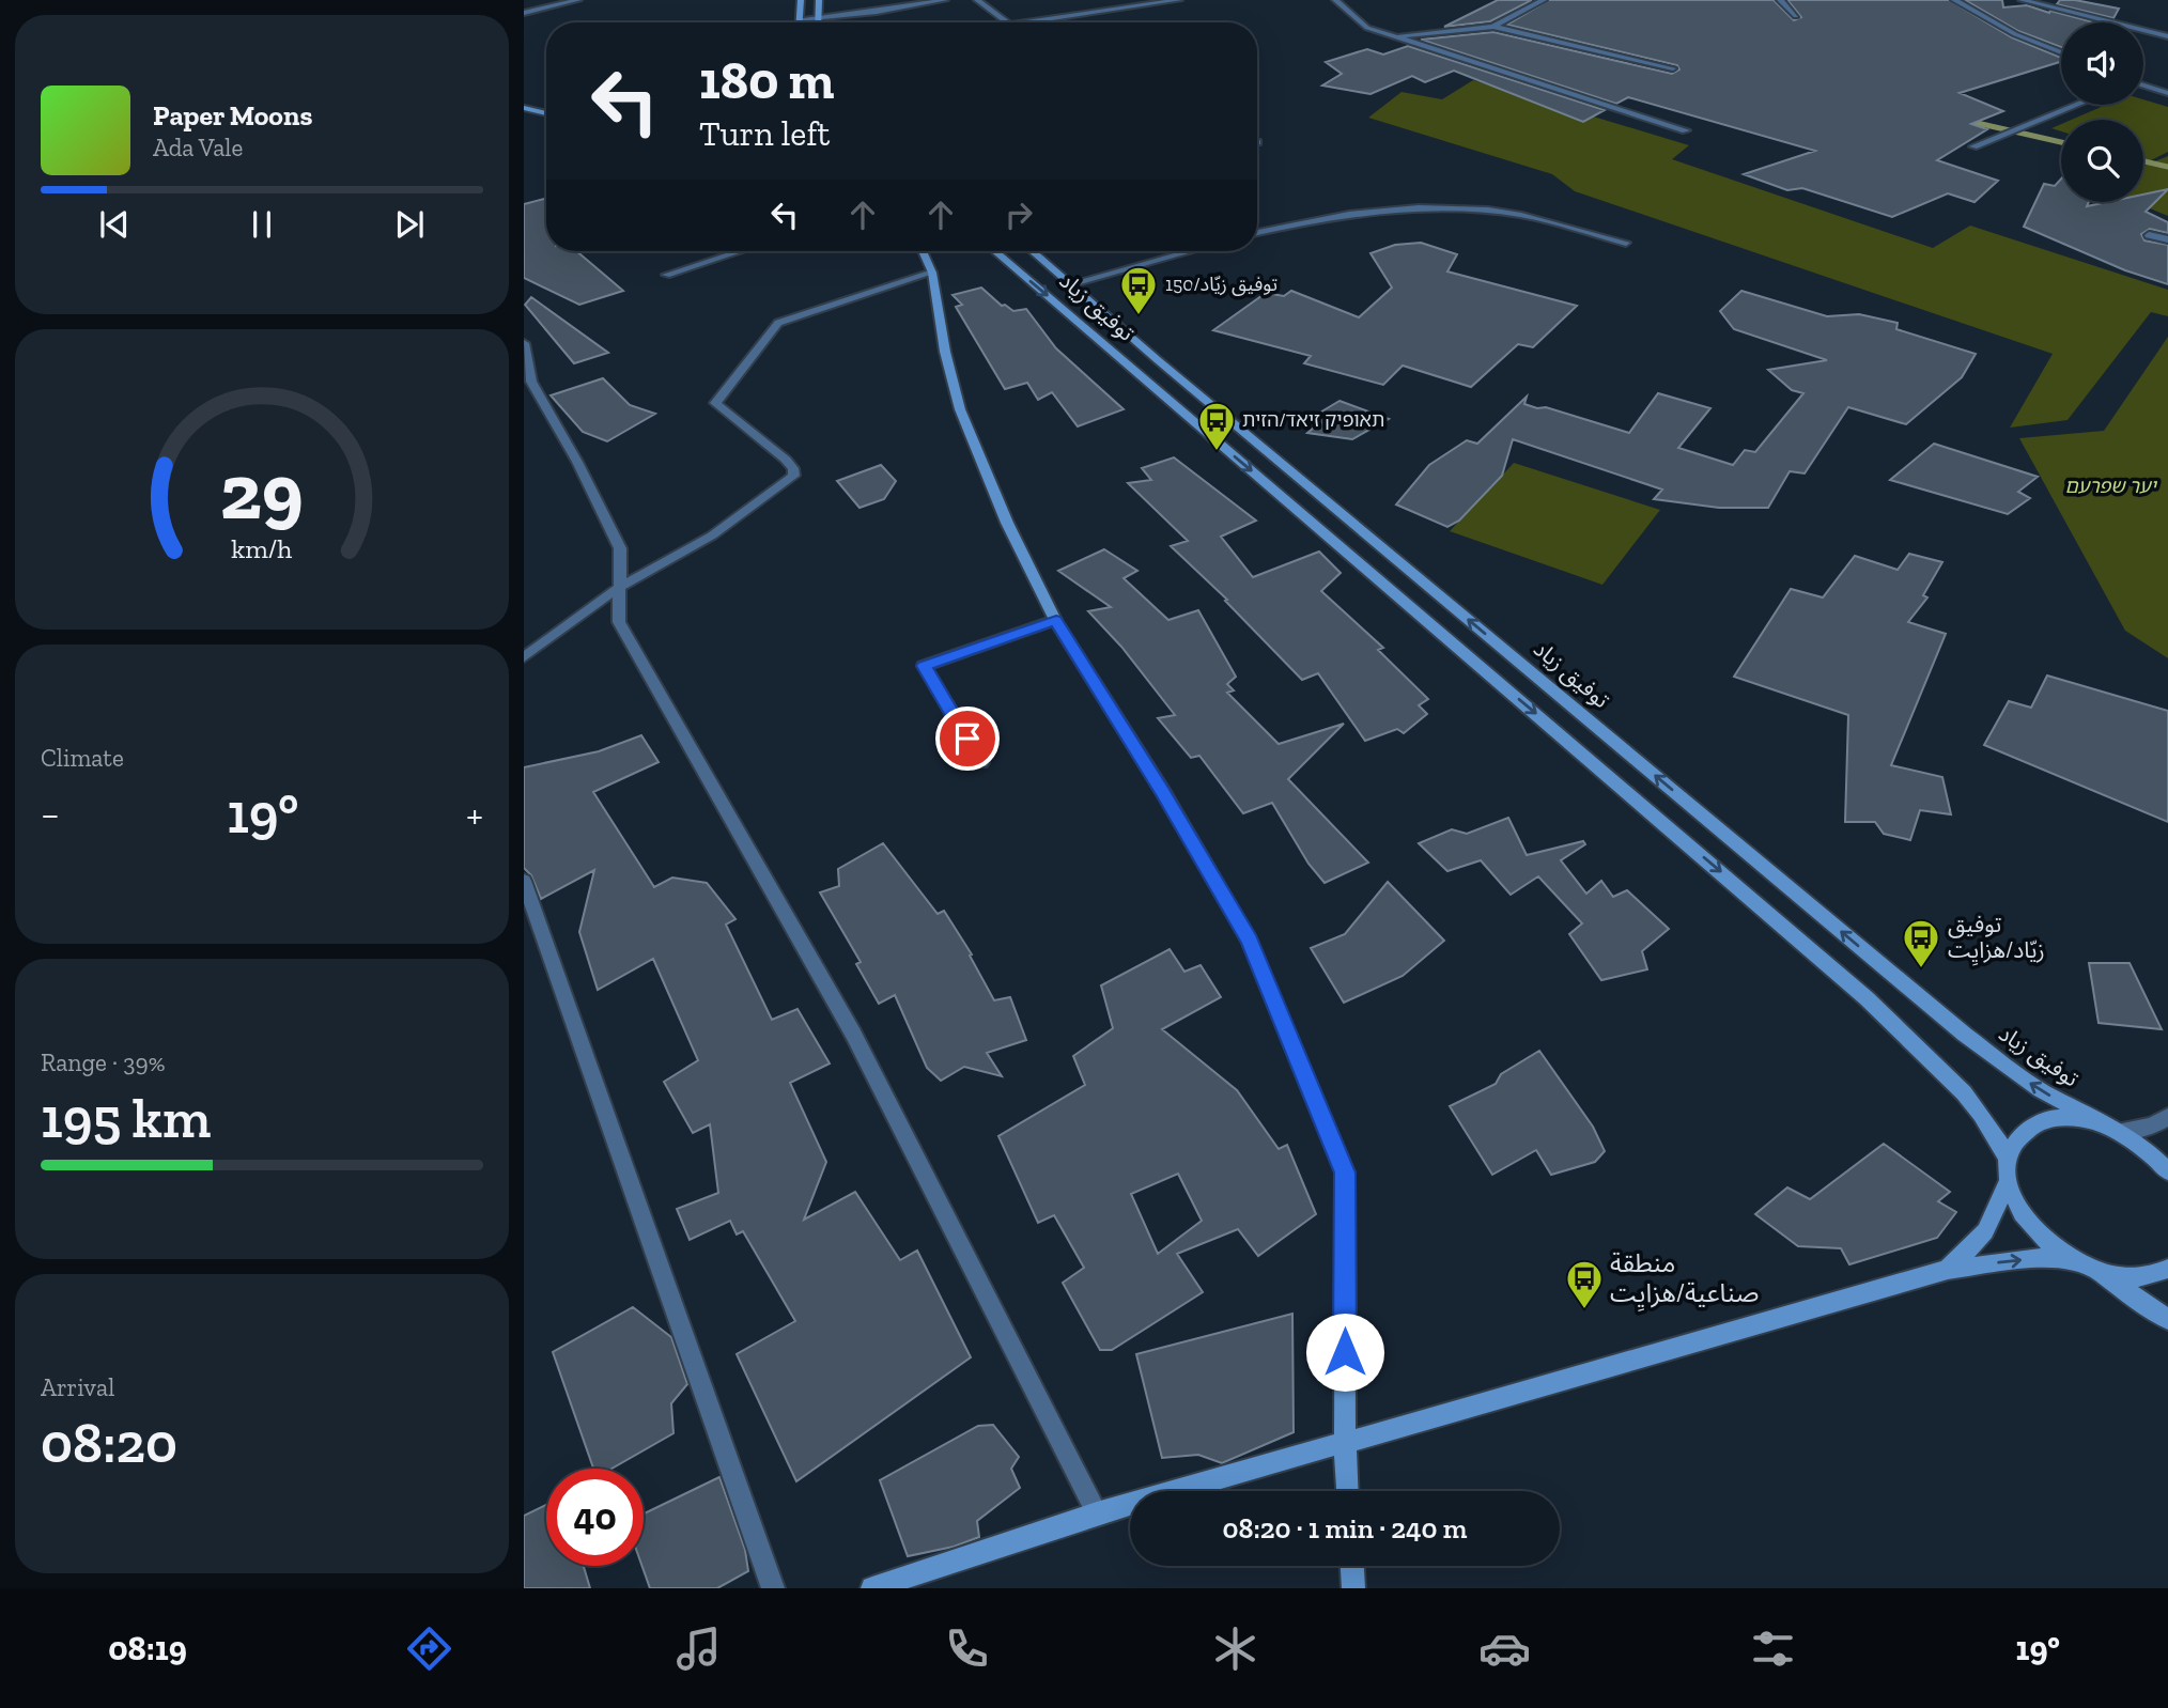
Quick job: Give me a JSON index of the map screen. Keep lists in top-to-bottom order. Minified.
{"streets":{"main road":["توفيق زياد"]},"parks":["יער שפרעם"],"places":{"bus stop":["توفيق زيّاد/150","תאופיק זיאד/הזית","توفيق زيّاد/هزايِت","منطقة صناعية/هزايِت"]},"page":{"turn":["180 m","Turn left"],"song":["Paper Moons","Ada Vale"],"tile":["Climate",["Range · 39%","195 km"],["Arrival","08:20"]],"heat":["−","19°","+"],"limit":"40","trip":"08:20 · 1 min · 240 m","tabs":["08:19","19°"],"gauge":["29","km/h"]}}
